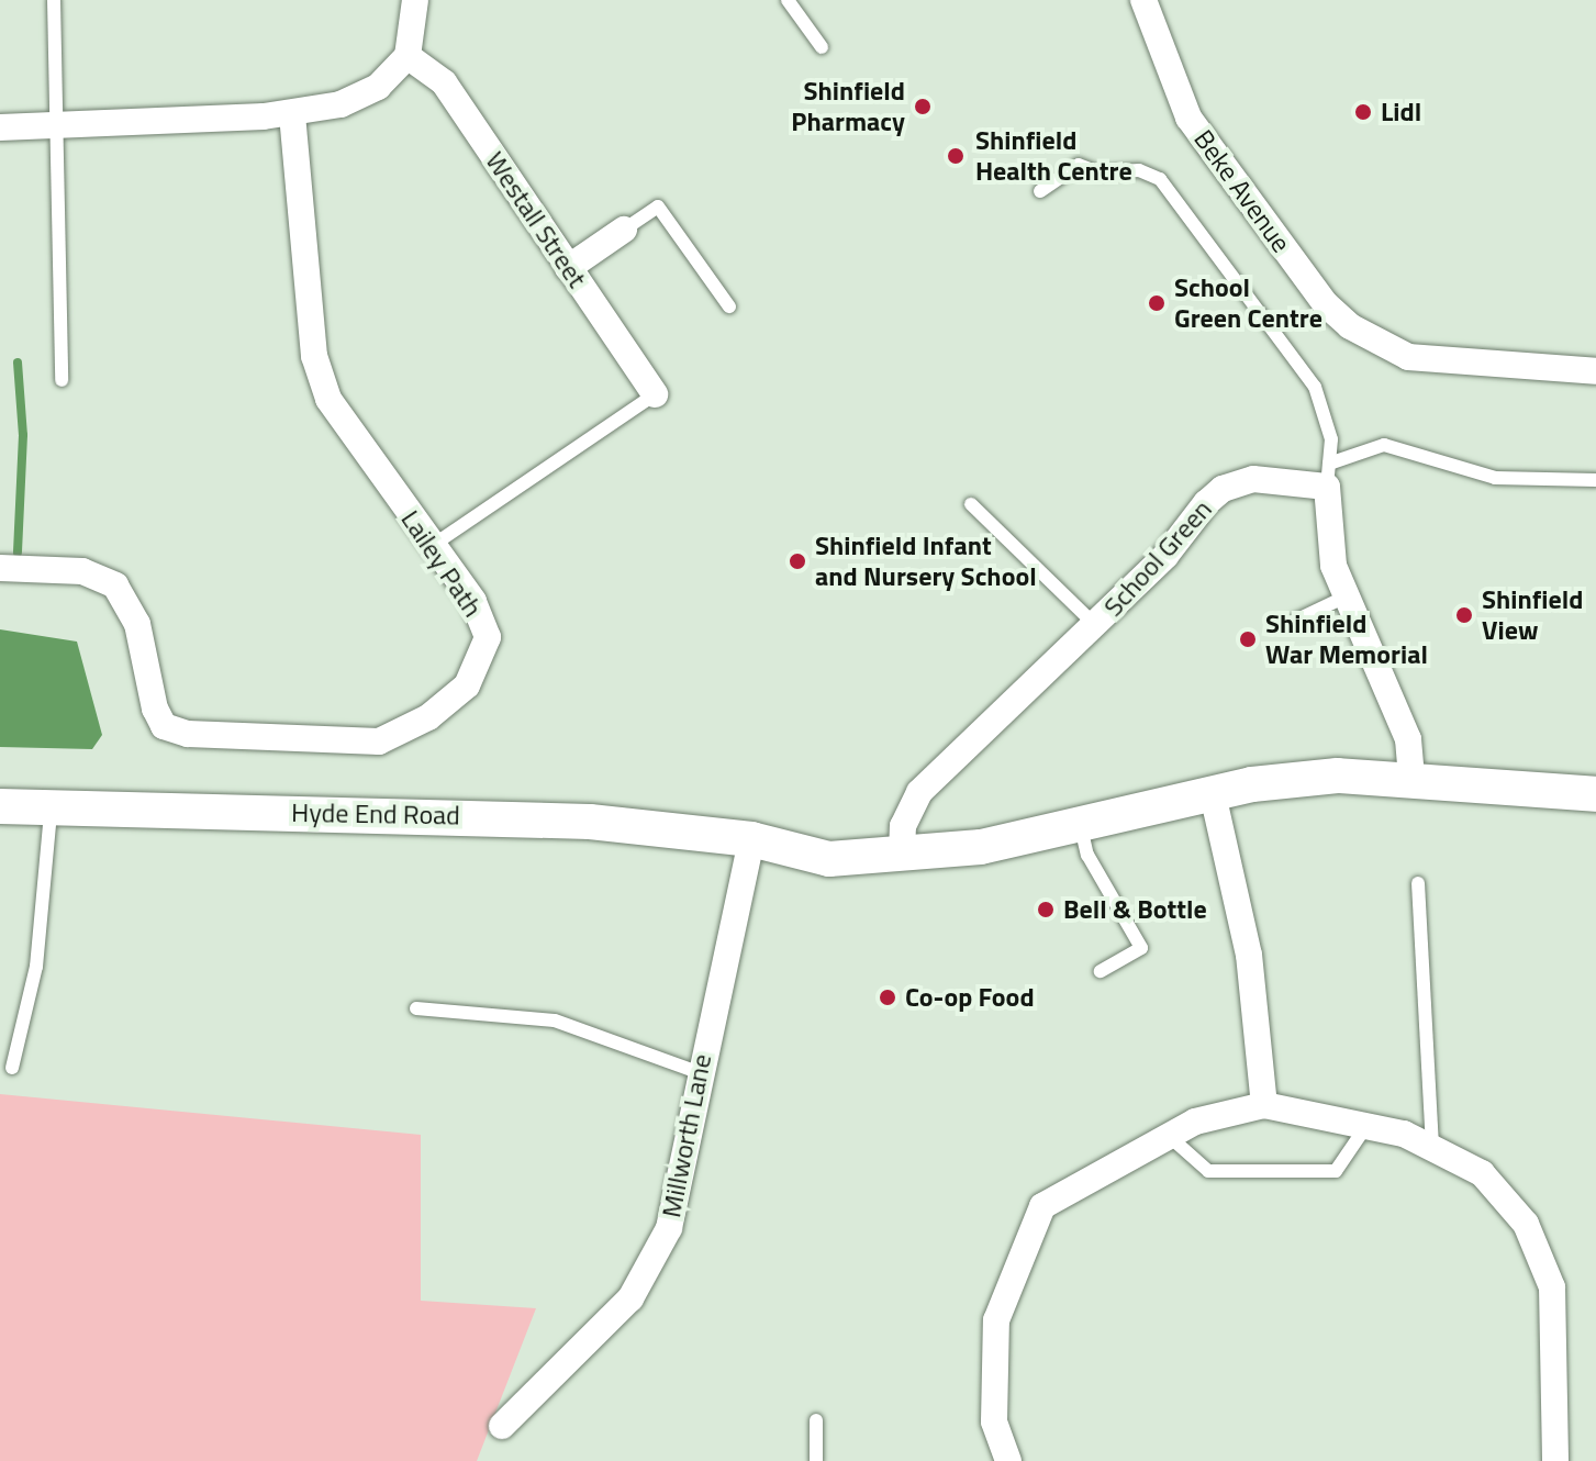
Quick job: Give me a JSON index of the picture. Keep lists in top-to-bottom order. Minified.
{"streets":{"main road":["Hyde End Road"],"street":["Beke Avenue","Westall Street","School Green","Lailey Path","Millworth Lane"]},"crossings":[["Hyde End Road","Millworth Lane"]],"places":["Shinfield Pharmacy","Lidl","Shinfield Health Centre","School Green Centre","Shinfield Infant and Nursery School","Shinfield View","Shinfield War Memorial","Bell & Bottle","Co-op Food"]}
